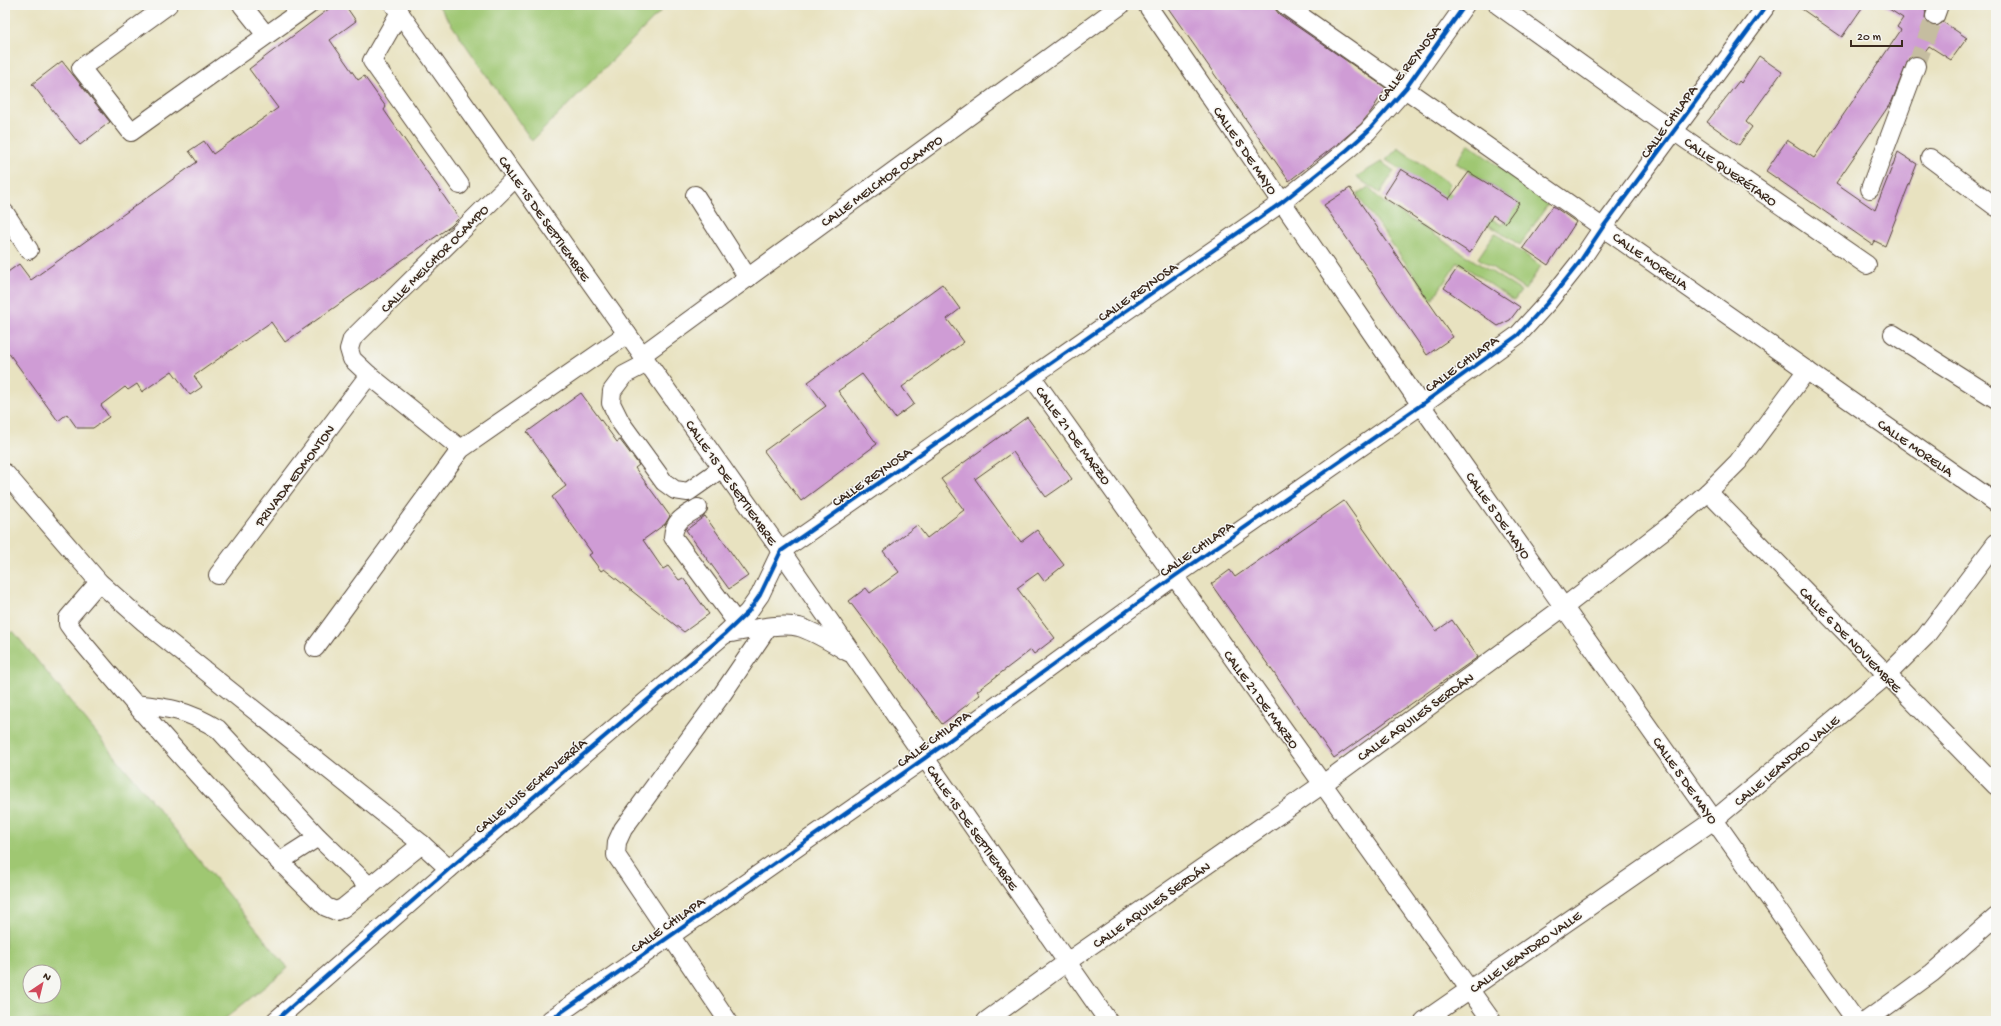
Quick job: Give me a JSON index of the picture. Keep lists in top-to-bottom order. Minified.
{"streets":{"street":["CALLE REYNOSA","CALLE CHILAPA","CALLE 5 DE MAYO","CALLE QUERÉTARO","CALLE MELCHOR OCAMPO","CALLE 15 DE SEPTIEMBRE","CALLE MORELIA","CALLE 21 DE MARZO","PRIVADA EDMONTON","CALLE 6 DE NOVIEMBRE","CALLE AQUILES SERDÁN","CALLE LEANDRO VALLE","CALLE LUIS ECHEVERRÍA"]},"crossings":[["CALLE REYNOSA","CALLE 5 DE MAYO"],["CALLE REYNOSA","CALLE 15 DE SEPTIEMBRE"],["CALLE REYNOSA","CALLE MORELIA"],["CALLE REYNOSA","CALLE 21 DE MARZO"],["CALLE REYNOSA","CALLE LUIS ECHEVERRÍA"],["CALLE CHILAPA","CALLE 5 DE MAYO"],["CALLE CHILAPA","CALLE QUERÉTARO"],["CALLE CHILAPA","CALLE 15 DE SEPTIEMBRE"],["CALLE CHILAPA","CALLE MORELIA"],["CALLE CHILAPA","CALLE 21 DE MARZO"],["CALLE 5 DE MAYO","CALLE AQUILES SERDÁN"],["CALLE 5 DE MAYO","CALLE LEANDRO VALLE"],["CALLE MELCHOR OCAMPO","CALLE 15 DE SEPTIEMBRE"],["CALLE MELCHOR OCAMPO","PRIVADA EDMONTON"],["CALLE 15 DE SEPTIEMBRE","CALLE AQUILES SERDÁN"],["CALLE 15 DE SEPTIEMBRE","CALLE LUIS ECHEVERRÍA"],["CALLE MORELIA","CALLE AQUILES SERDÁN"],["CALLE 21 DE MARZO","CALLE AQUILES SERDÁN"],["CALLE 21 DE MARZO","CALLE LEANDRO VALLE"],["CALLE 6 DE NOVIEMBRE","CALLE AQUILES SERDÁN"],["CALLE 6 DE NOVIEMBRE","CALLE LEANDRO VALLE"]],"scale_bar":"20 m","north":"top right"}
